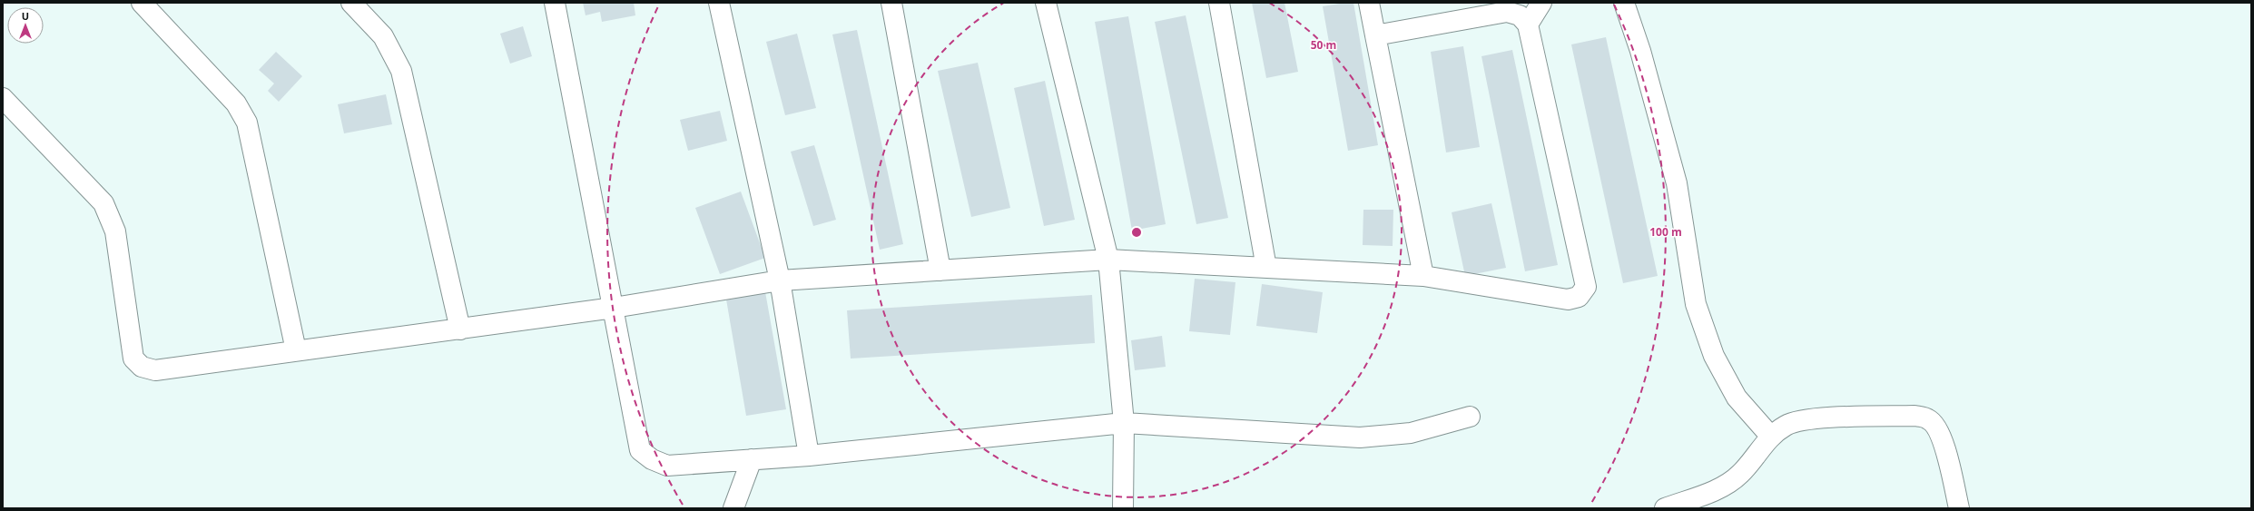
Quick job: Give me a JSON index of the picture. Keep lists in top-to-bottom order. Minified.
{"north":"top","rings":["50 m","100 m"]}
